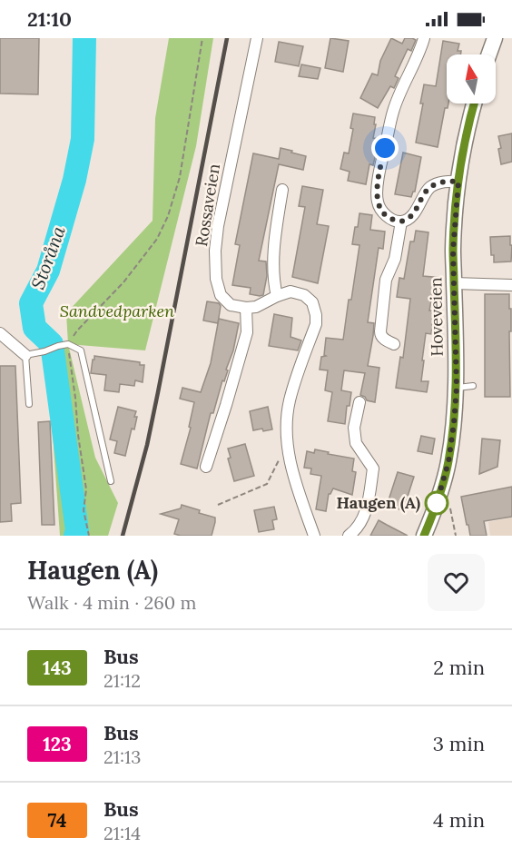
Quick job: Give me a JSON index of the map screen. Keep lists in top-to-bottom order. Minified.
{"streets":{"main road":["Hoveveien"],"street":["Rossaveien"]},"water":["Storåna"],"parks":["Sandvedparken"],"places":["Haugen (A)"],"lines":["bus line 143"],"north":"top","page":{"status":"21:10","heading":["Haugen (A)","Walk · 4 min · 260 m"],"list":[{"mark":"143","name":"Bus","note":"21:12","value":"2 min"},{"mark":"123","name":"Bus","note":"21:13","value":"3 min"},{"mark":"74","name":"Bus","note":"21:14","value":"4 min"}]}}
